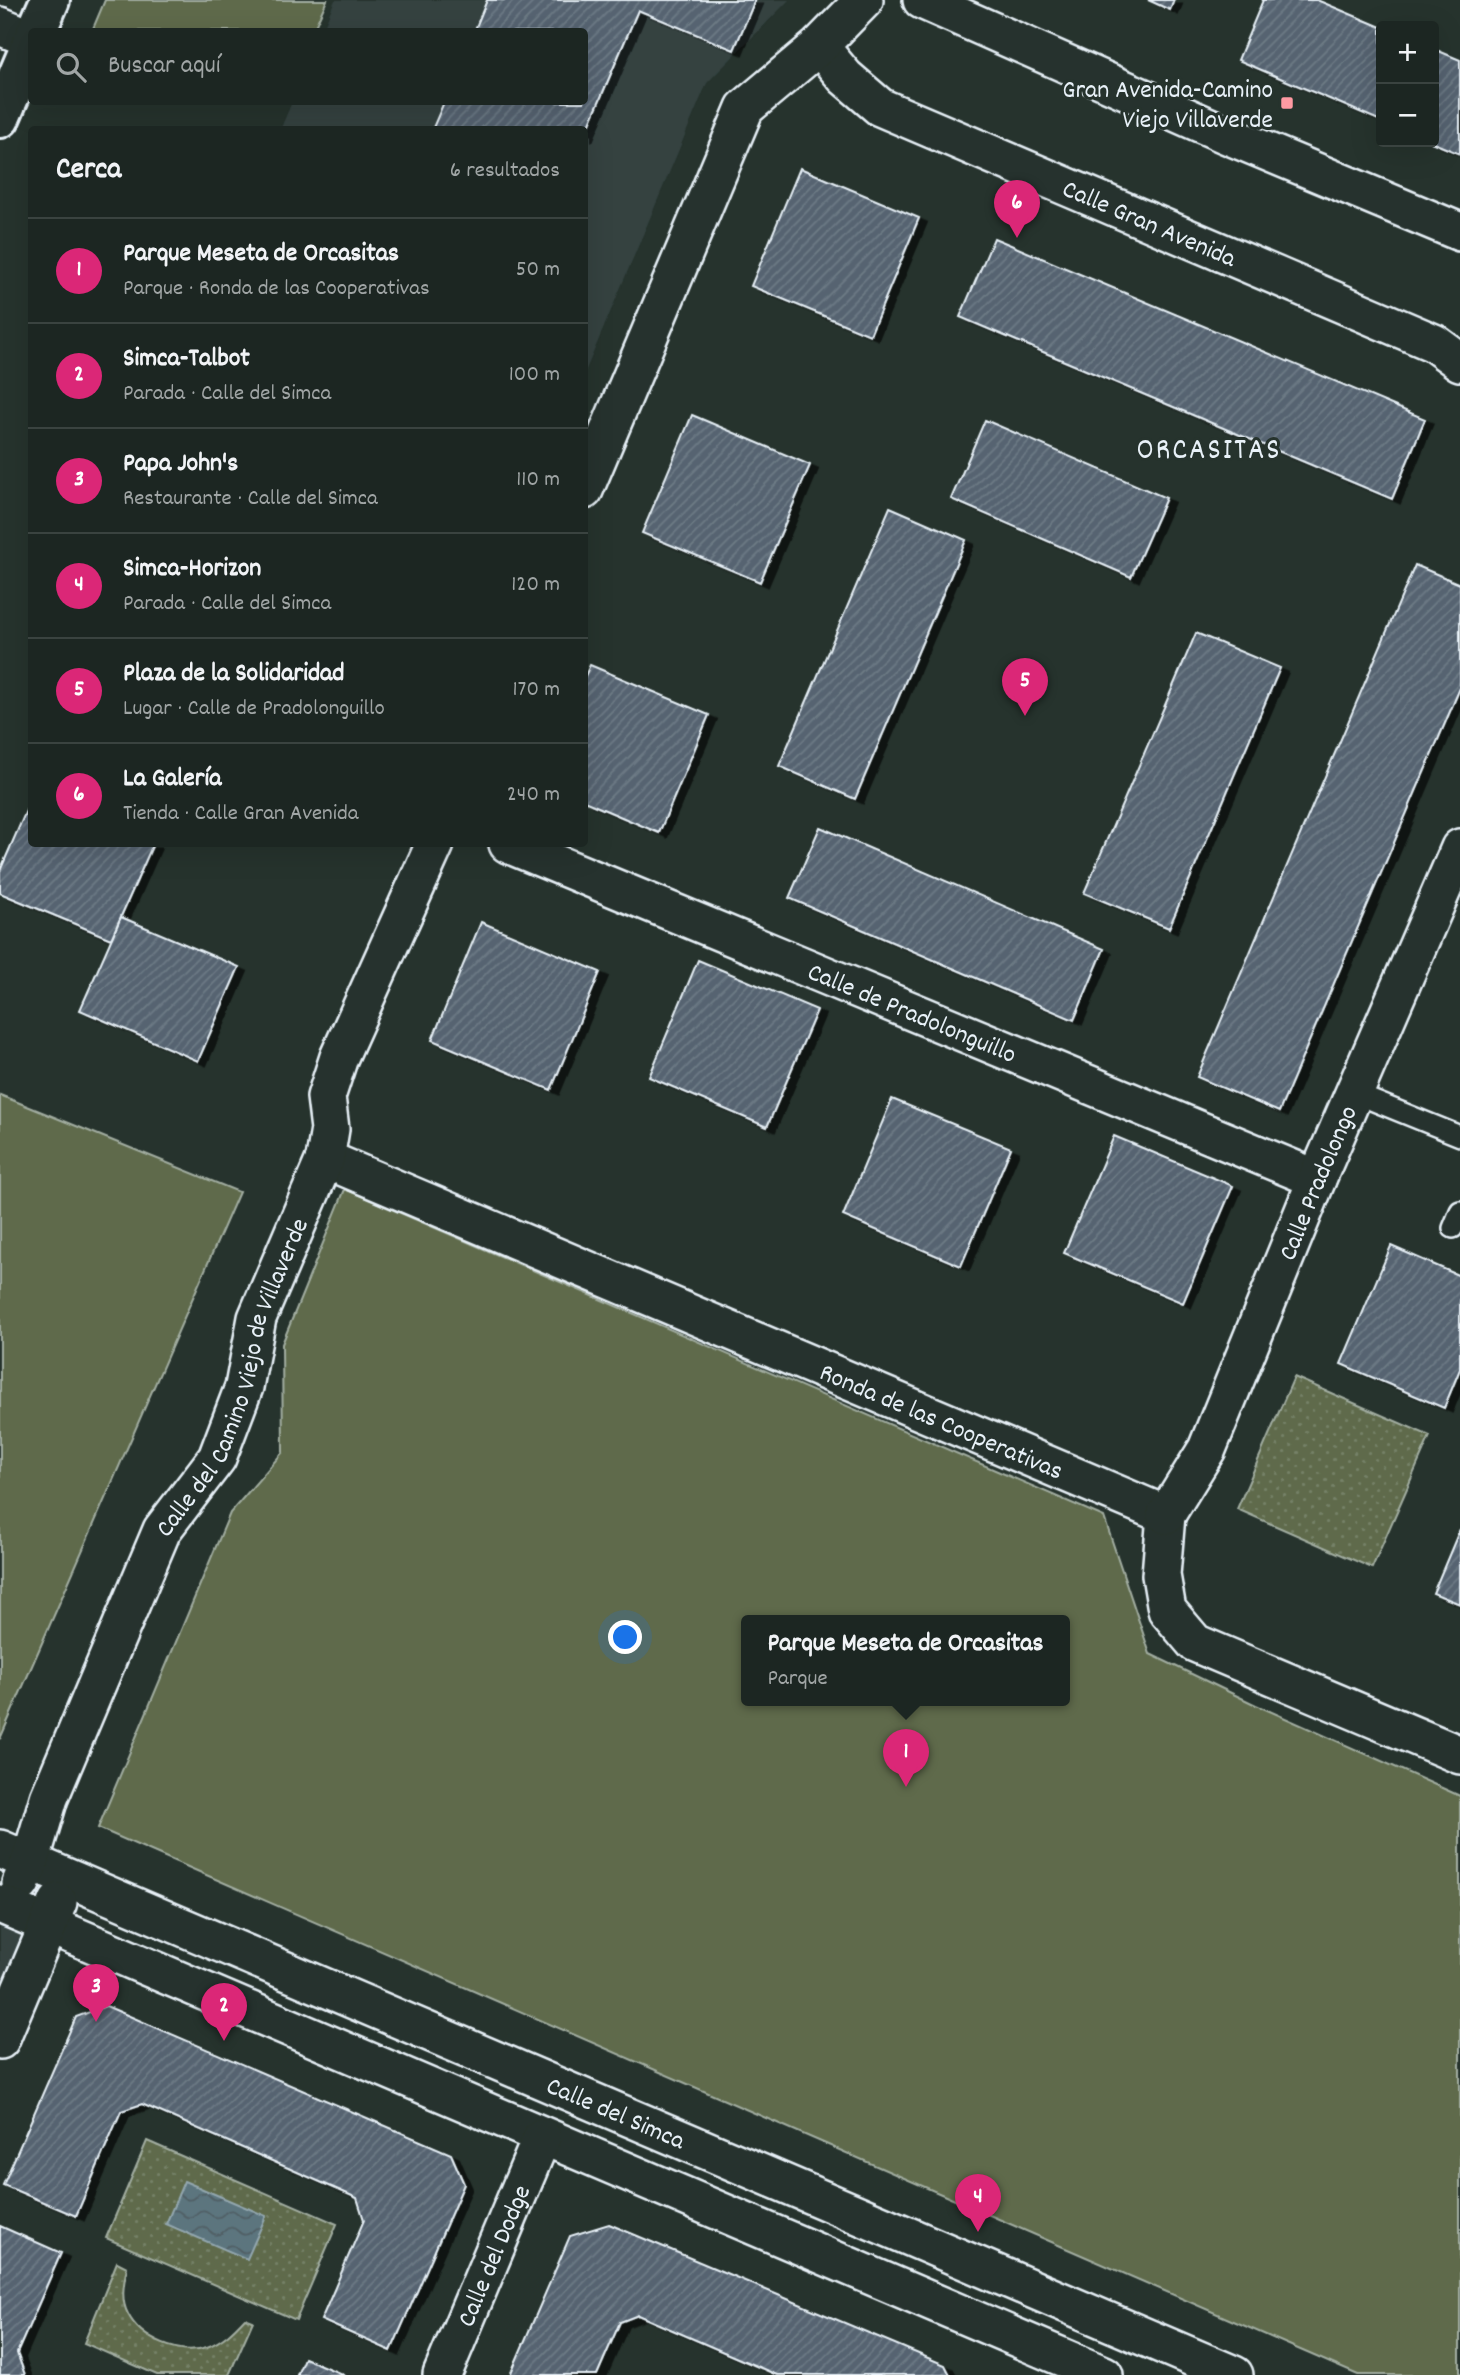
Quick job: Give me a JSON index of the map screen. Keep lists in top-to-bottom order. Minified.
{"streets":{"street":["Calle Gran Avenida","Calle de Pradolonguillo","Calle Pradolongo","Calle del Camino Viejo de Villaverde","Ronda de las Cooperativas","Calle del Simca","Calle del Dodge"]},"crossings":[["Calle de Pradolonguillo","Calle Pradolongo"],["Calle Pradolongo","Ronda de las Cooperativas"],["Calle del Camino Viejo de Villaverde","Ronda de las Cooperativas"],["Calle del Camino Viejo de Villaverde","Calle del Simca"],["Calle del Simca","Calle del Dodge"]],"districts":["ORCASITAS"],"places":{"transit":["Gran Avenida-Camino Viejo Villaverde"]},"page":{"map_buttons":["+","−"],"search":"Buscar aquí","heading":["Cerca","6 resultados"],"pins":["6","5","1","3","2","4"],"list":[{"mark":"1","name":"Parque Meseta de Orcasitas","note":"Parque · Ronda de las Cooperativas","value":"50 m"},{"mark":"2","name":"Simca-Talbot","note":"Parada · Calle del Simca","value":"100 m"},{"mark":"3","name":"Papa John's","note":"Restaurante · Calle del Simca","value":"110 m"},{"mark":"4","name":"Simca-Horizon","note":"Parada · Calle del Simca","value":"120 m"},{"mark":"5","name":"Plaza de la Solidaridad","note":"Lugar · Calle de Pradolonguillo","value":"170 m"},{"mark":"6","name":"La Galería","note":"Tienda · Calle Gran Avenida","value":"240 m"}],"popup":["Parque Meseta de Orcasitas","Parque"]}}
